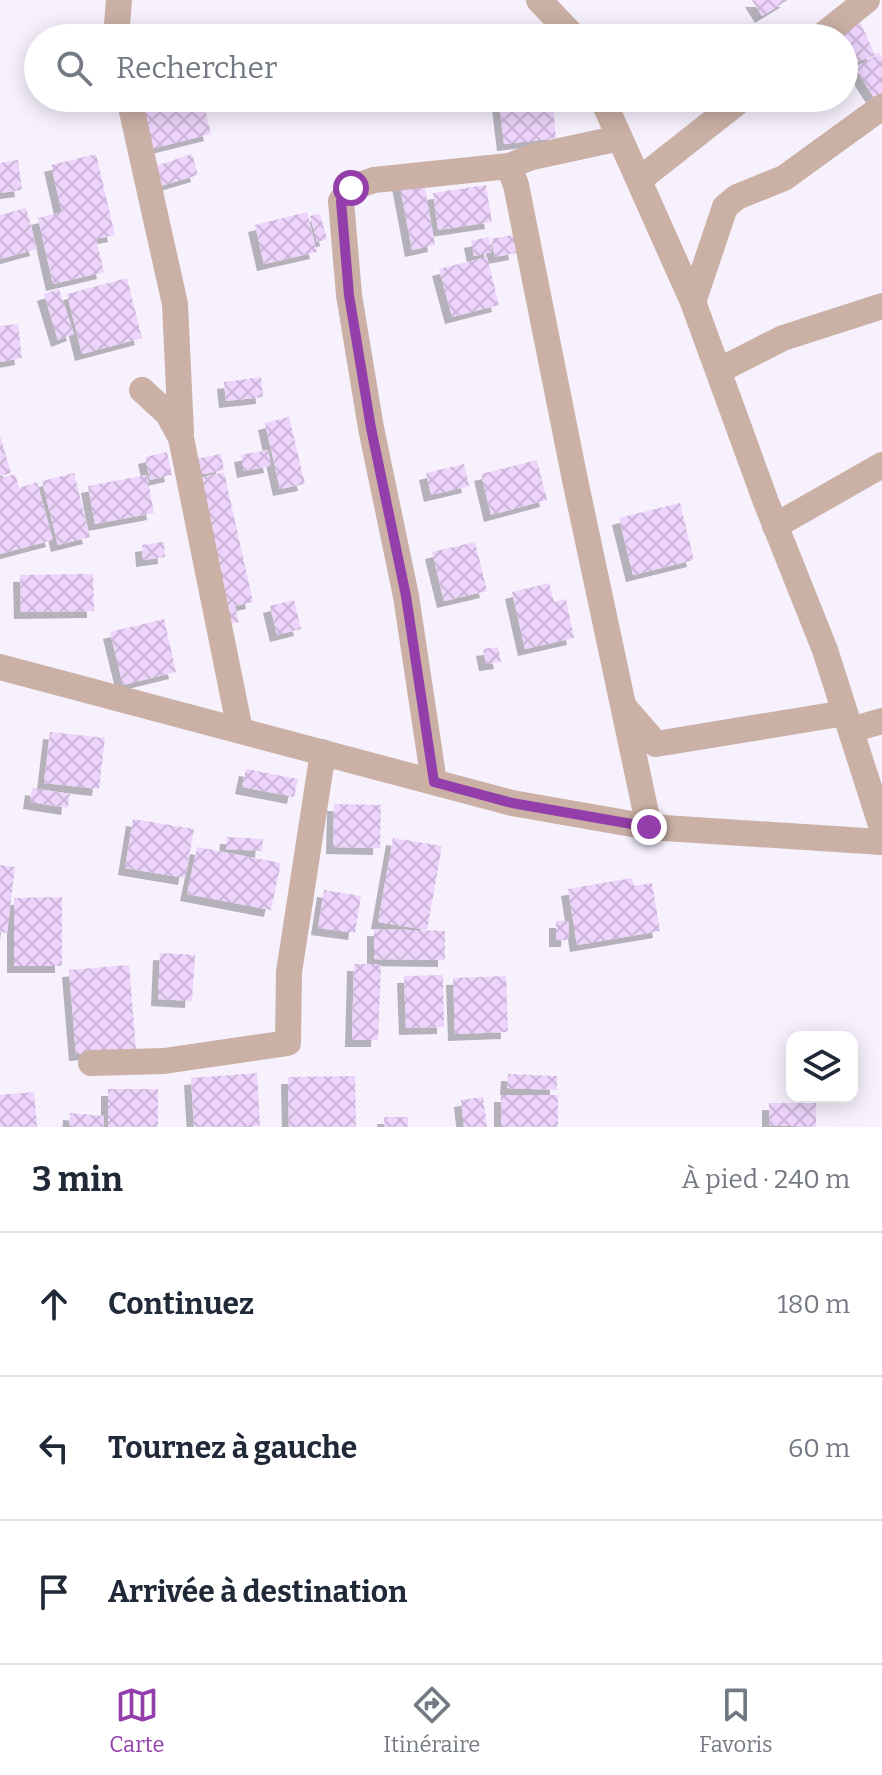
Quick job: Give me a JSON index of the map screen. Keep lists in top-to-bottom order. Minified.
{"page":{"search":"Rechercher","heading":["3 min","À pied · 240 m"],"list":[["Continuez","180 m"],["Tournez à gauche","60 m"],"Arrivée à destination"],"nav":["Carte","Itinéraire","Favoris"]}}
